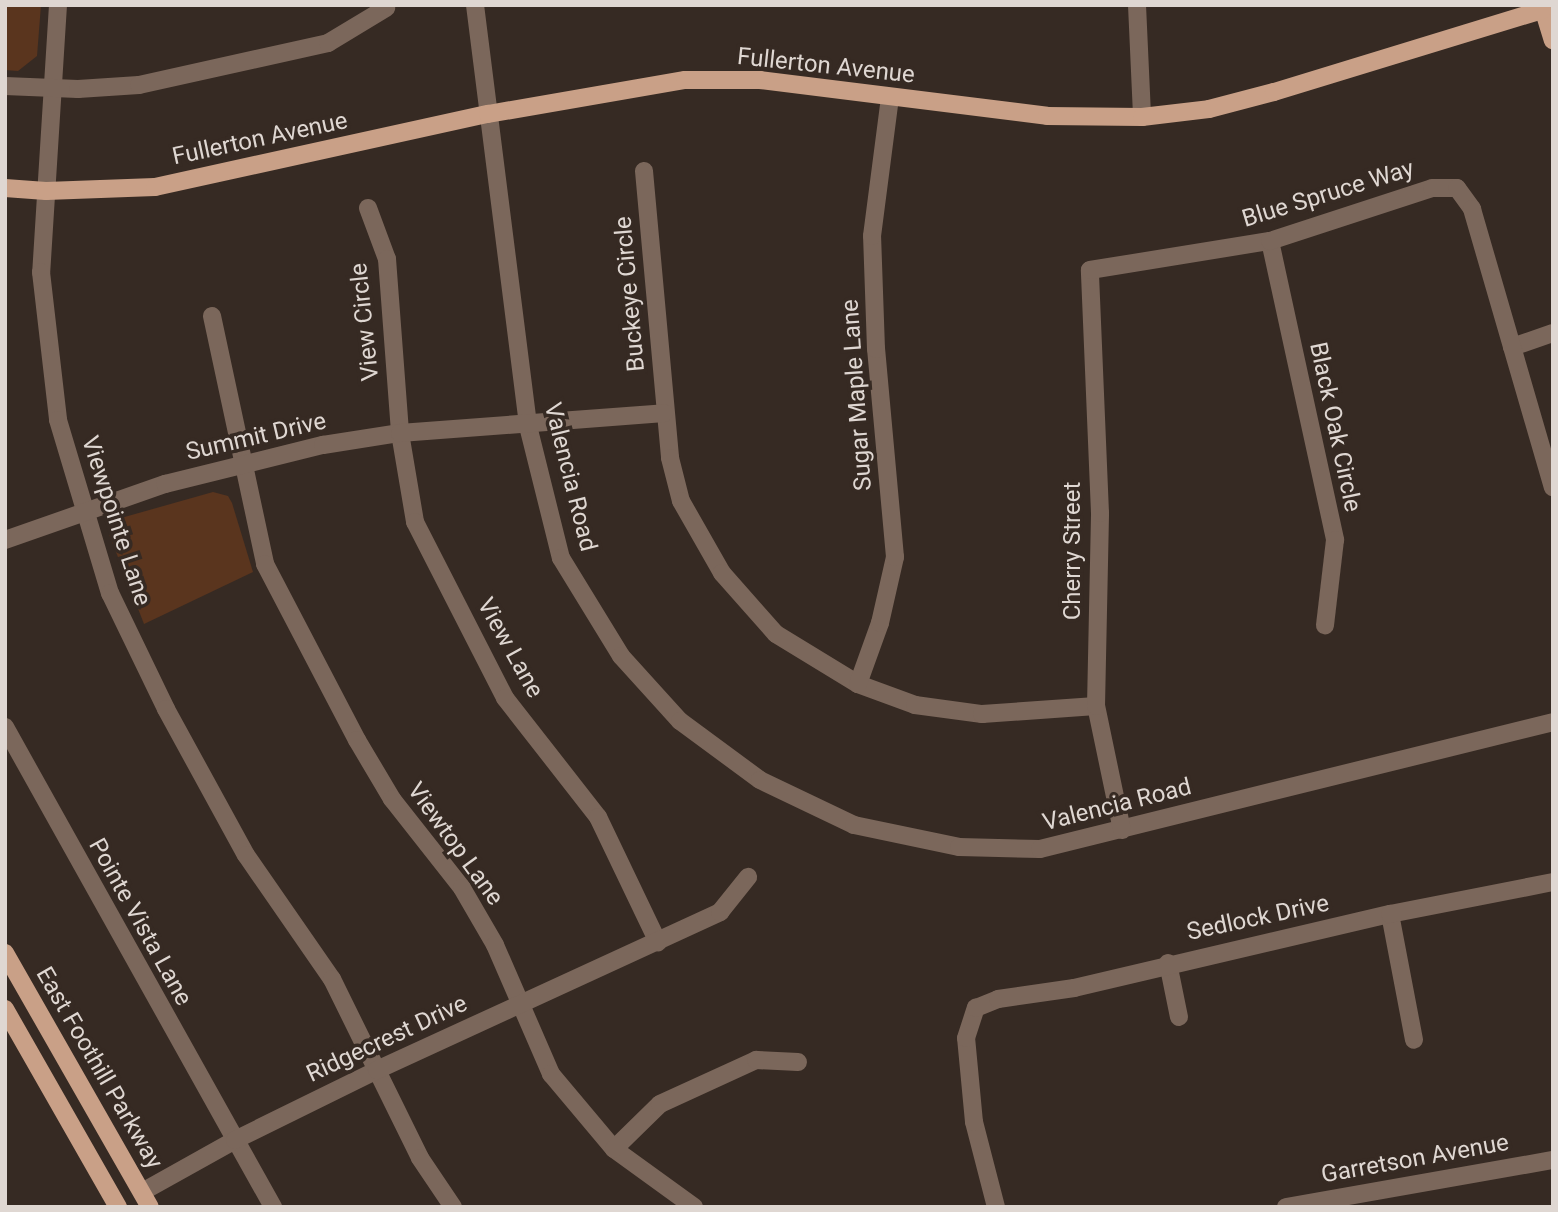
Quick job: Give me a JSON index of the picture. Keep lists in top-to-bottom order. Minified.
{"streets":{"main road":["Fullerton Avenue","East Foothill Parkway"],"street":["Blue Spruce Way","Buckeye Circle","View Circle","Sugar Maple Lane","Black Oak Circle","Summit Drive","Valencia Road","Viewpointe Lane","Cherry Street","View Lane","Viewtop Lane","Sedlock Drive","Pointe Vista Lane","Ridgecrest Drive","Garretson Avenue"]},"crossings":[["Fullerton Avenue","Sugar Maple Lane"],["Fullerton Avenue","Valencia Road"],["Fullerton Avenue","Viewpointe Lane"],["Blue Spruce Way","Black Oak Circle"],["Blue Spruce Way","Cherry Street"],["Buckeye Circle","Sugar Maple Lane"],["Buckeye Circle","Summit Drive"],["Buckeye Circle","Cherry Street"],["View Circle","Summit Drive"],["View Circle","View Lane"],["Summit Drive","Valencia Road"],["Summit Drive","Viewpointe Lane"],["Summit Drive","View Lane"],["Summit Drive","Viewtop Lane"],["Valencia Road","Cherry Street"],["Viewpointe Lane","Ridgecrest Drive"],["View Lane","Ridgecrest Drive"],["Viewtop Lane","Ridgecrest Drive"],["Pointe Vista Lane","Ridgecrest Drive"],["Ridgecrest Drive","East Foothill Parkway"]]}
